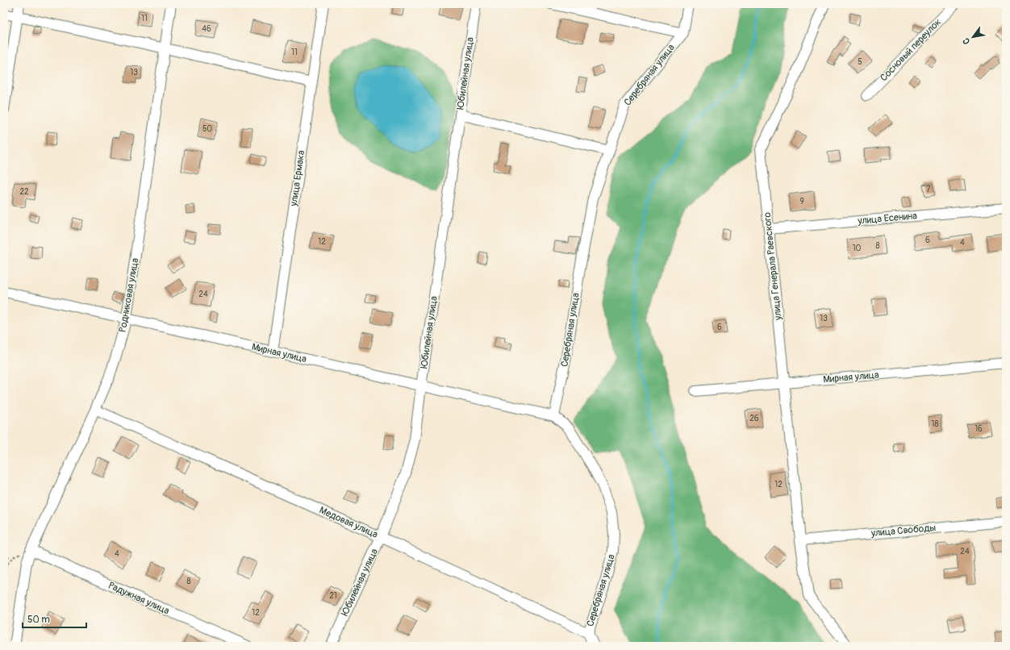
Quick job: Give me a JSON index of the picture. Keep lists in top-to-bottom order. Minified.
{"streets":{"street":["Сосновый переулок","Юбилейная улица","Серебряная улица","улица Ермака","улица Есенина","улица Генерала Раевского","Родниковая улица","Мирная улица","Медовая улица","улица Свободы","Радужная улица"]},"crossings":[["Юбилейная улица","Мирная улица"],["Юбилейная улица","Медовая улица"],["Серебряная улица","Мирная улица"],["Серебряная улица","Медовая улица"],["улица Ермака","Мирная улица"],["улица Есенина","улица Генерала Раевского"],["улица Генерала Раевского","Мирная улица"],["улица Генерала Раевского","улица Свободы"],["Родниковая улица","Мирная улица"],["Родниковая улица","Медовая улица"],["Родниковая улица","Радужная улица"]],"house_numbers":["11","46","11","5","13","50","7","22","9","6","12","4","8","10","24","13","6","26","18","16","12","24","4","8","21","12"],"scale_bar":"50 m","north":"bottom left"}
